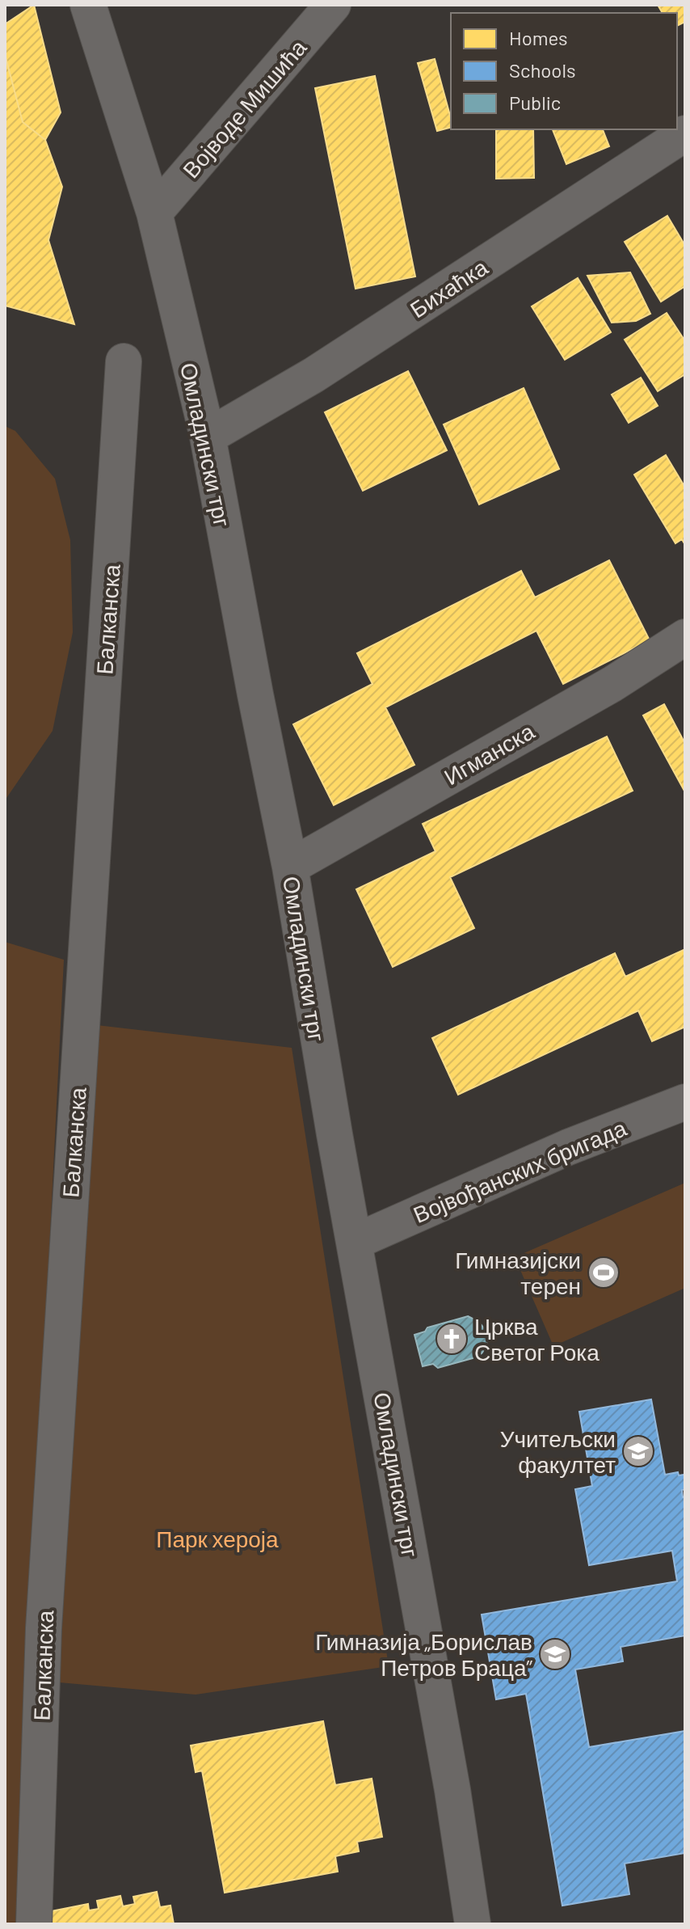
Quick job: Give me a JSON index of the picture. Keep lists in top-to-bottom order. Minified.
{"streets":{"street":["Војводе Мишића","Бихаћка","Омладински трг","Балканска","Игманска","Војвођанских бригада"]},"crossings":[["Војводе Мишића","Омладински трг"],["Бихаћка","Омладински трг"],["Омладински трг","Игманска"],["Омладински трг","Војвођанских бригада"]],"parks":["Парк хероја"],"places":{"sports":["Гимназијски терен"],"church":["Црква Светог Рока"],"school or university":["Учитељски факултет","Гимназија „Борислав Петров Браца”"]},"legend":["Homes","Schools","Public"]}
